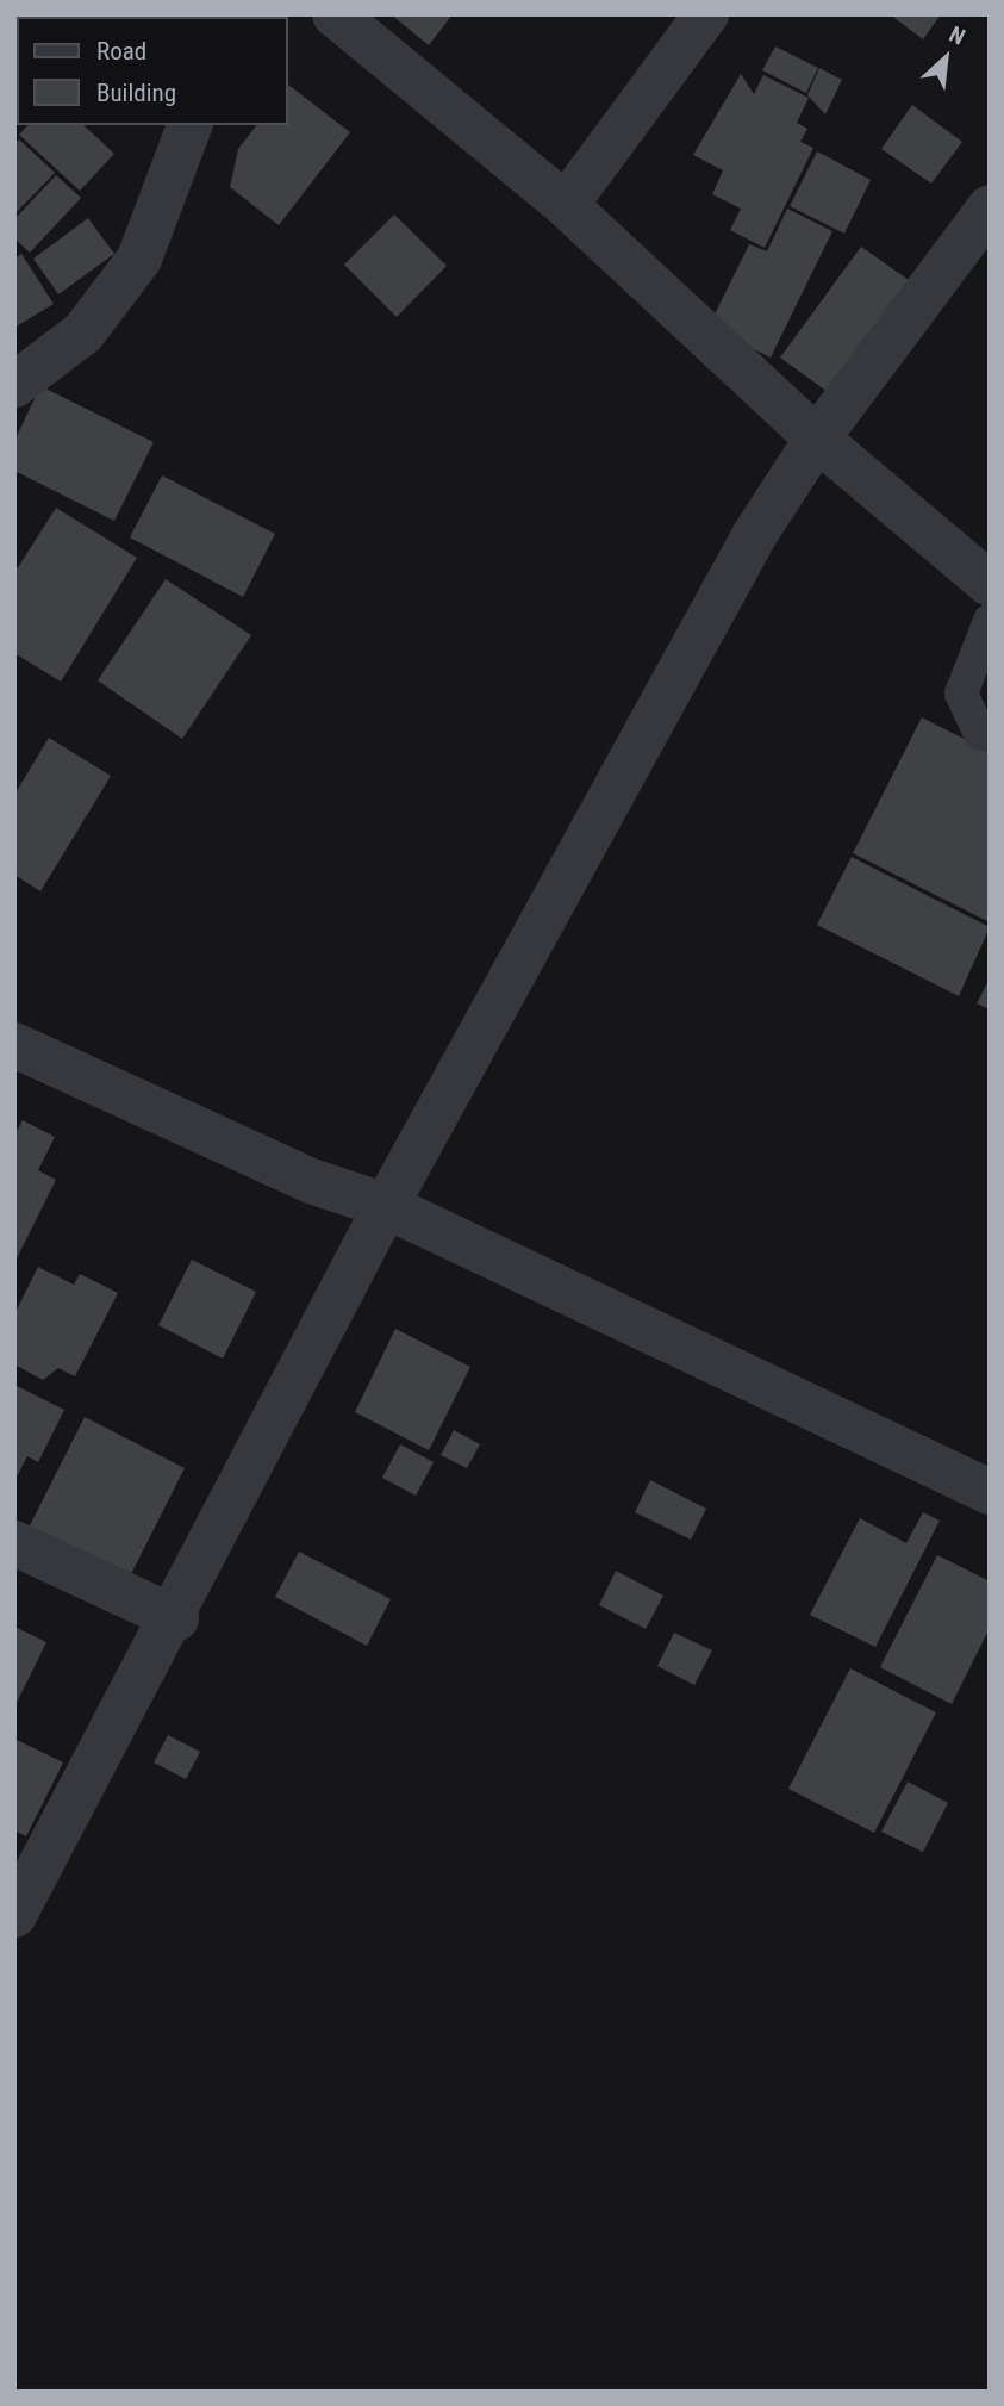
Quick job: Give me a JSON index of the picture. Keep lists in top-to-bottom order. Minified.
{"legend":["Road","Building"],"north":"top right"}
